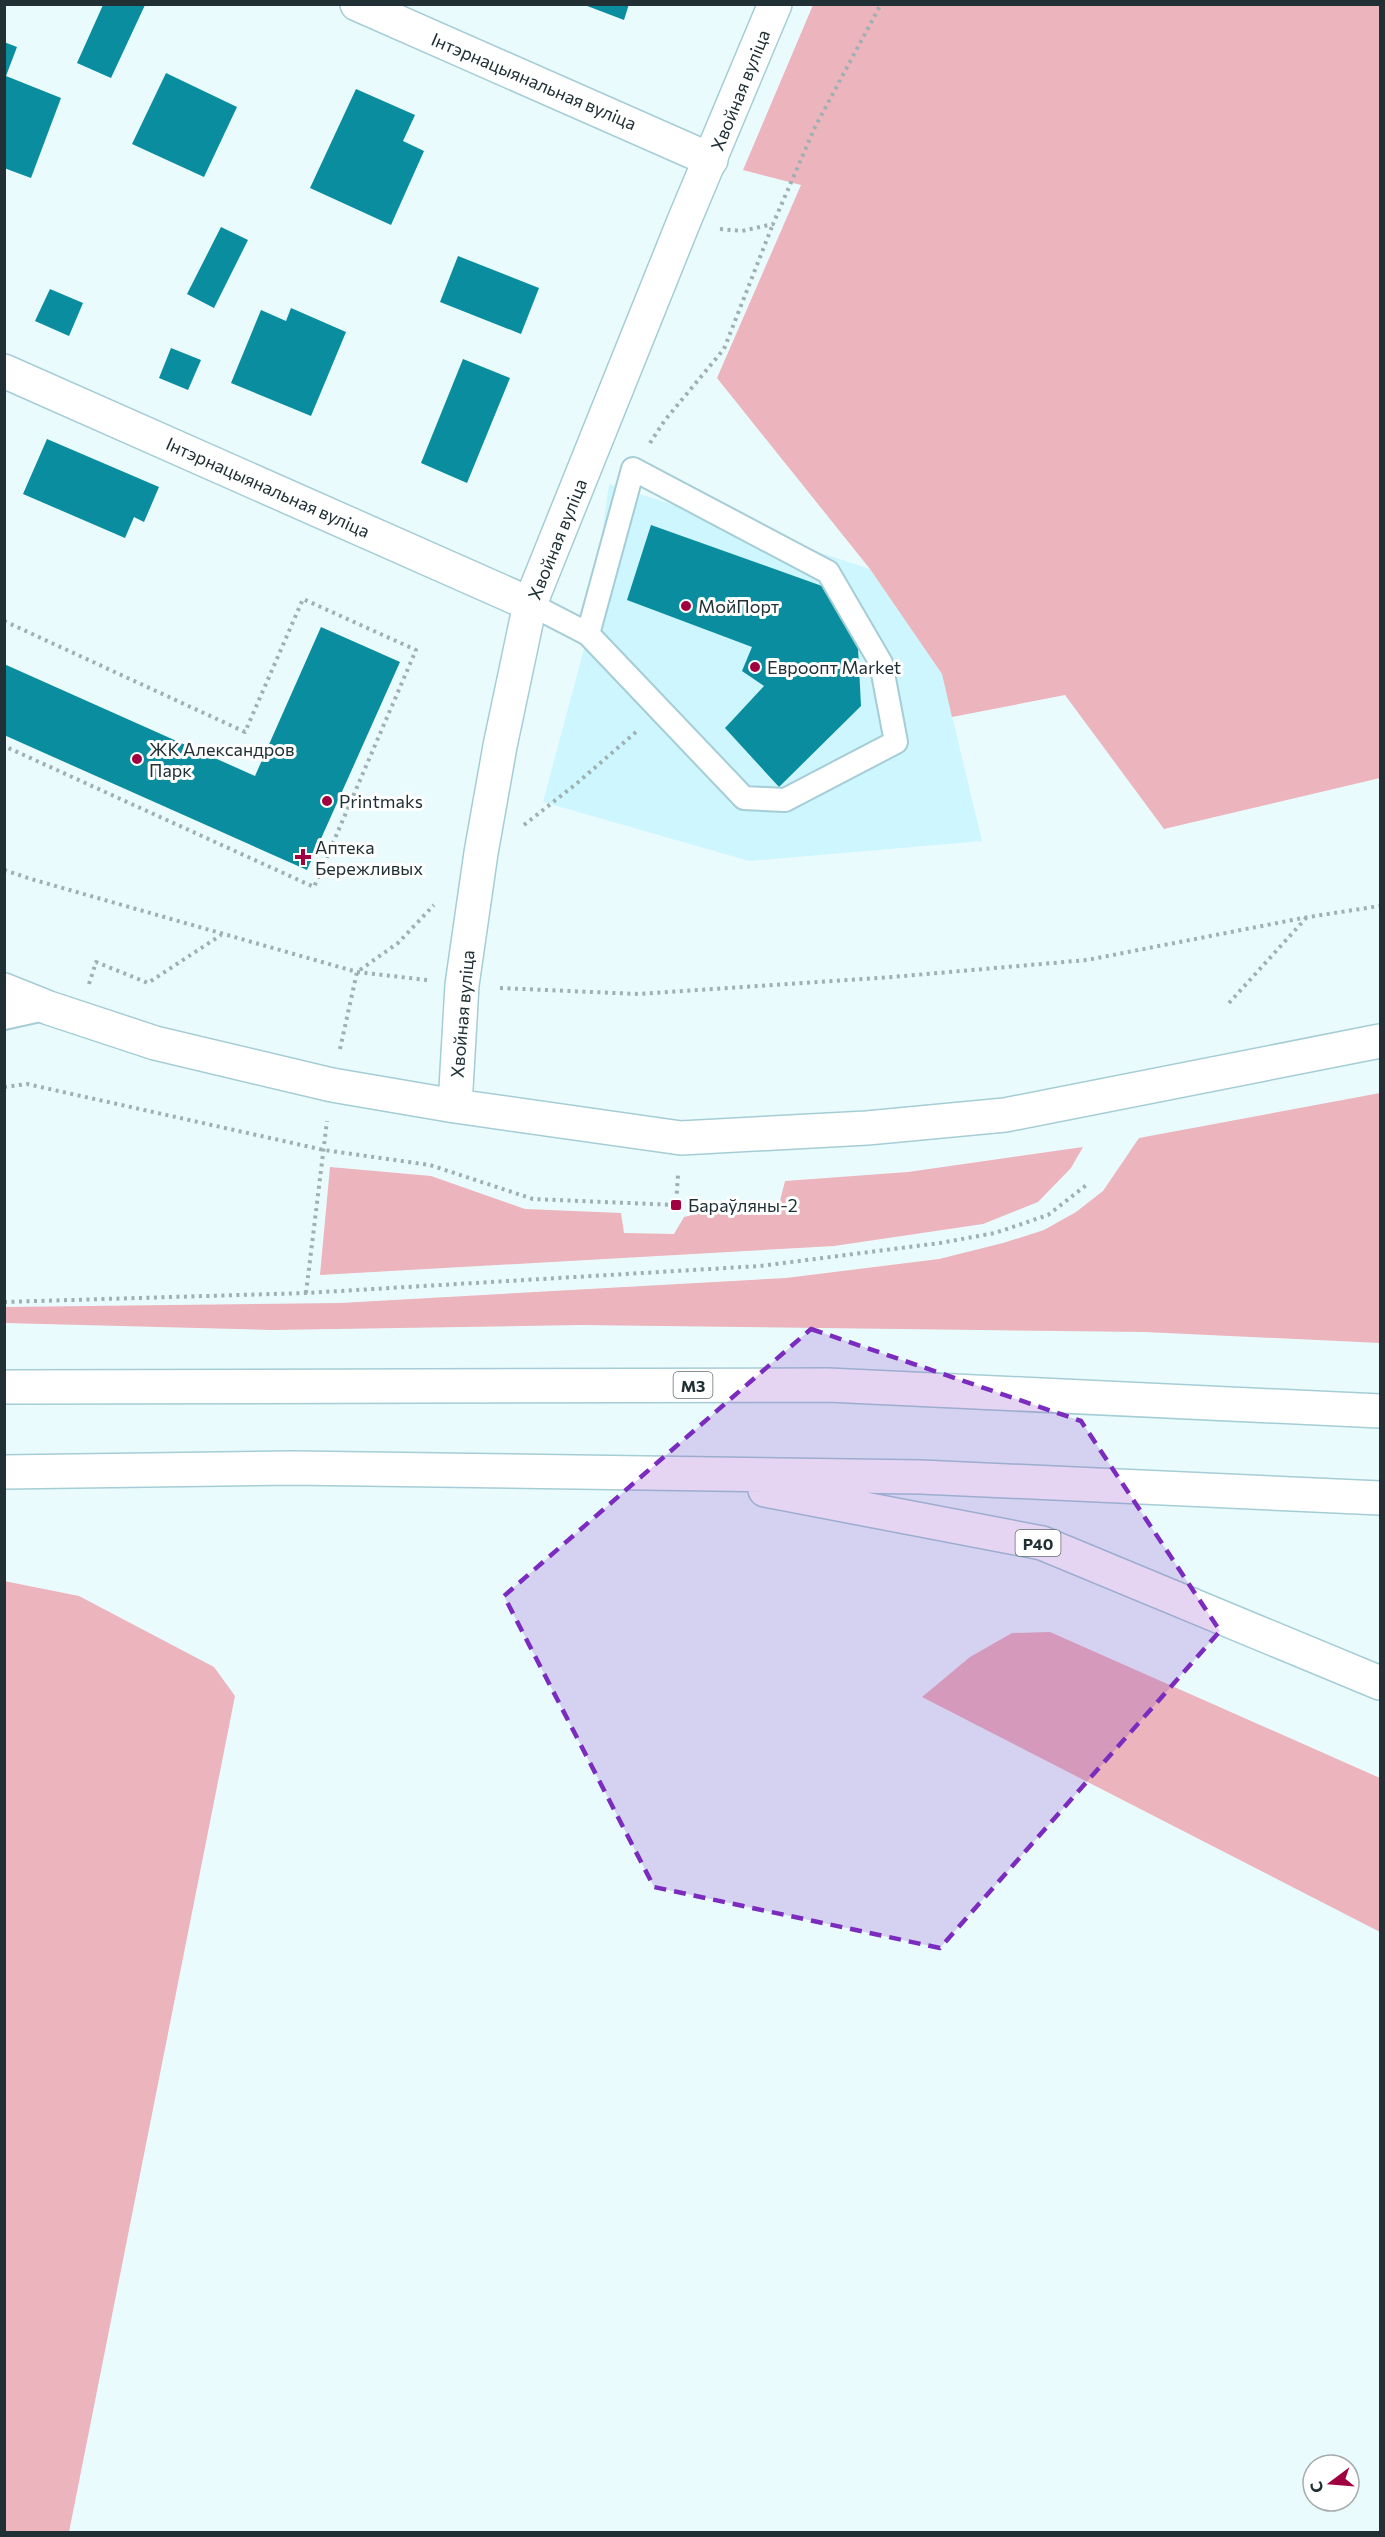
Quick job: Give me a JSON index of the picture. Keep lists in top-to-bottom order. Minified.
{"streets":{"main road":["Інтэрнацыянальная вуліца","Хвойная вуліца","М3","Р40"]},"crossings":[["Інтэрнацыянальная вуліца","Хвойная вуліца"]],"places":{"other":["МойПорт","Евроопт Market","ЖК Александров Парк","Printmaks"],"health":["Аптека Бережливых"],"transit":["Бараўляны-2"]},"north":"left"}
